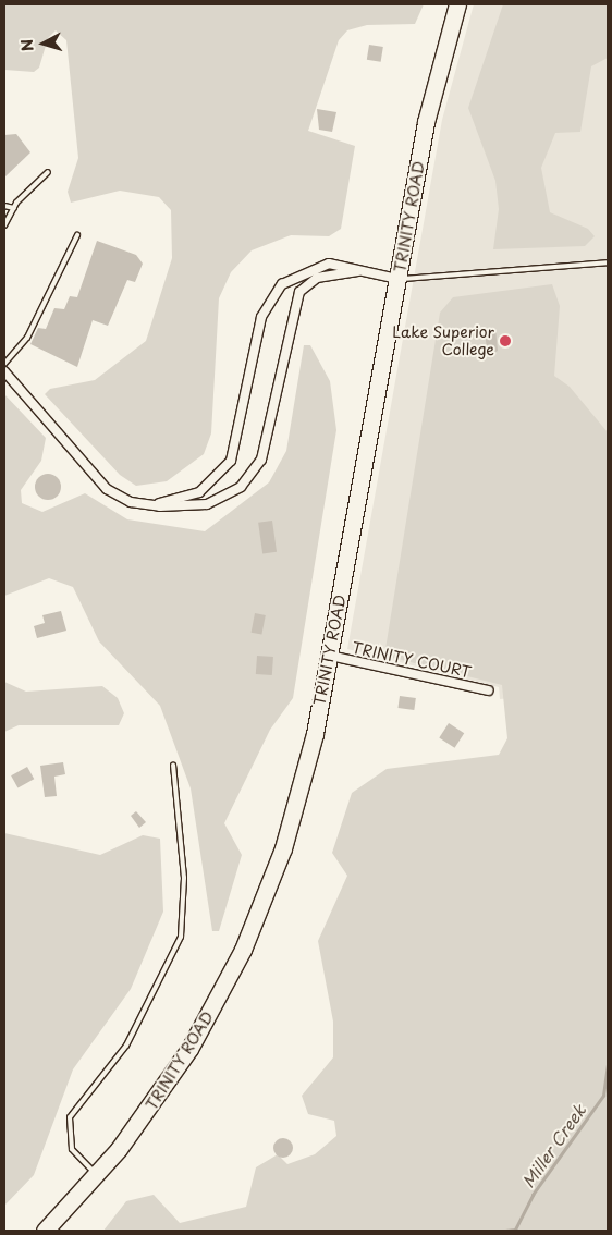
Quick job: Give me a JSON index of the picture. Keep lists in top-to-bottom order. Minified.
{"streets":{"highway":["TRINITY ROAD"],"street":["TRINITY COURT"]},"crossings":[["TRINITY ROAD","TRINITY COURT"]],"water":["Miller Creek"],"places":["Lake Superior College"],"north":"left"}
